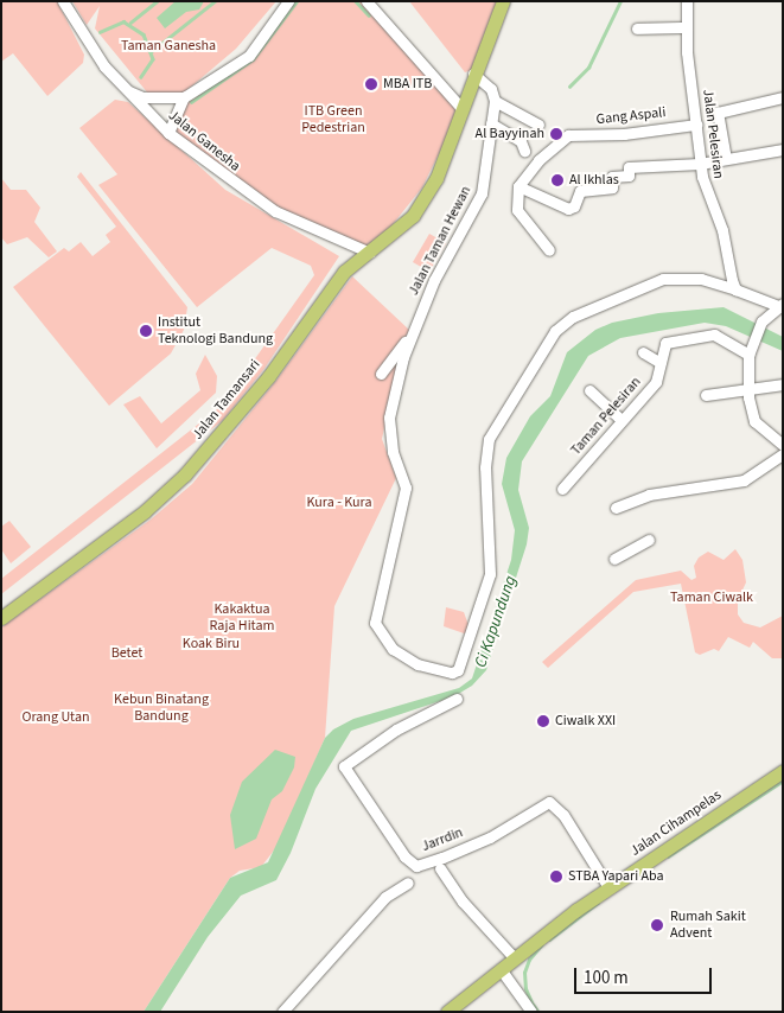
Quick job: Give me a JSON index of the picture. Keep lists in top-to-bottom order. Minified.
{"streets":{"main road":["Jalan Tamansari","Jalan Cihampelas"],"street":["Gang Aspali","Jalan Pelesiran","Jalan Ganesha","Jalan Taman Hewan","Taman Pelesiran","Jarrdin"]},"crossings":[["Gang Aspali","Jalan Pelesiran"],["Jalan Pelesiran","Jalan Taman Hewan"],["Jalan Ganesha","Jalan Tamansari"],["Jalan Cihampelas","Jarrdin"]],"water":["Ci Kapundung"],"parks":["Taman Ganesha","ITB Green Pedestrian","Kura - Kura","Taman Ciwalk","Kakaktua Raja Hitam","Koak Biru","Betet","Kebun Binatang Bandung","Orang Utan"],"places":["MBA ITB","Al Bayyinah","Al Ikhlas","Institut Teknologi Bandung","Ciwalk XXI","STBA Yapari Aba","Rumah Sakit Advent"],"scale_bar":"100 m"}
